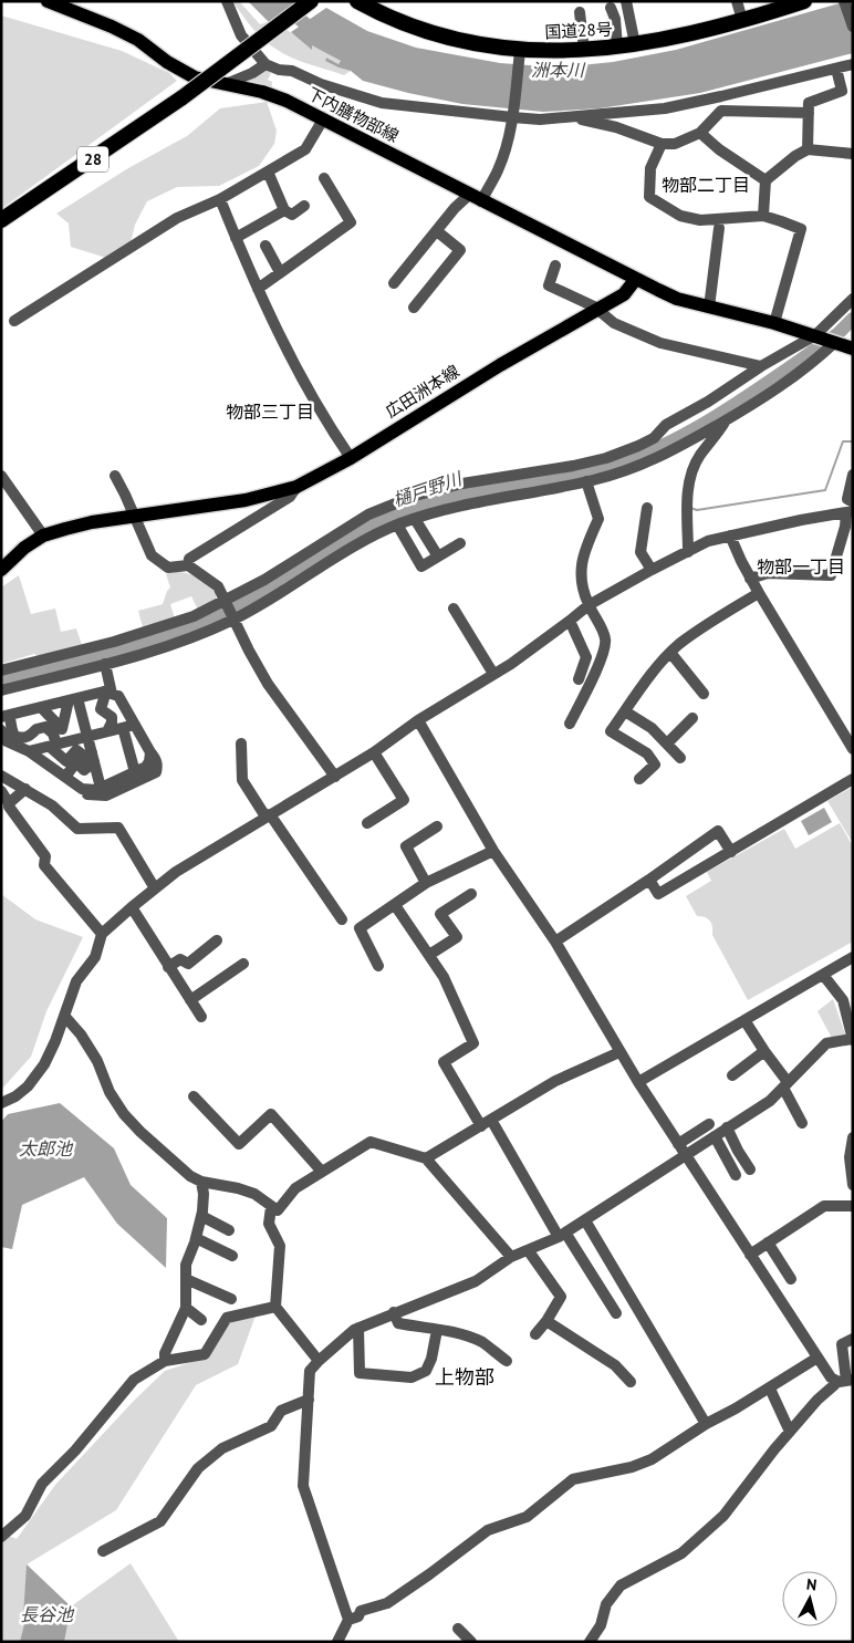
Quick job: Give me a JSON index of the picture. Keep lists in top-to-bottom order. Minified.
{"streets":{"highway":["国道28号","28"],"main road":["下内膳物部線","広田洲本線"]},"crossings":[["下内膳物部線","広田洲本線"]],"districts":["物部二丁目","物部三丁目","物部一丁目","上物部"],"water":["洲本川","樋戸野川","太郎池","長谷池"],"north":"top"}
